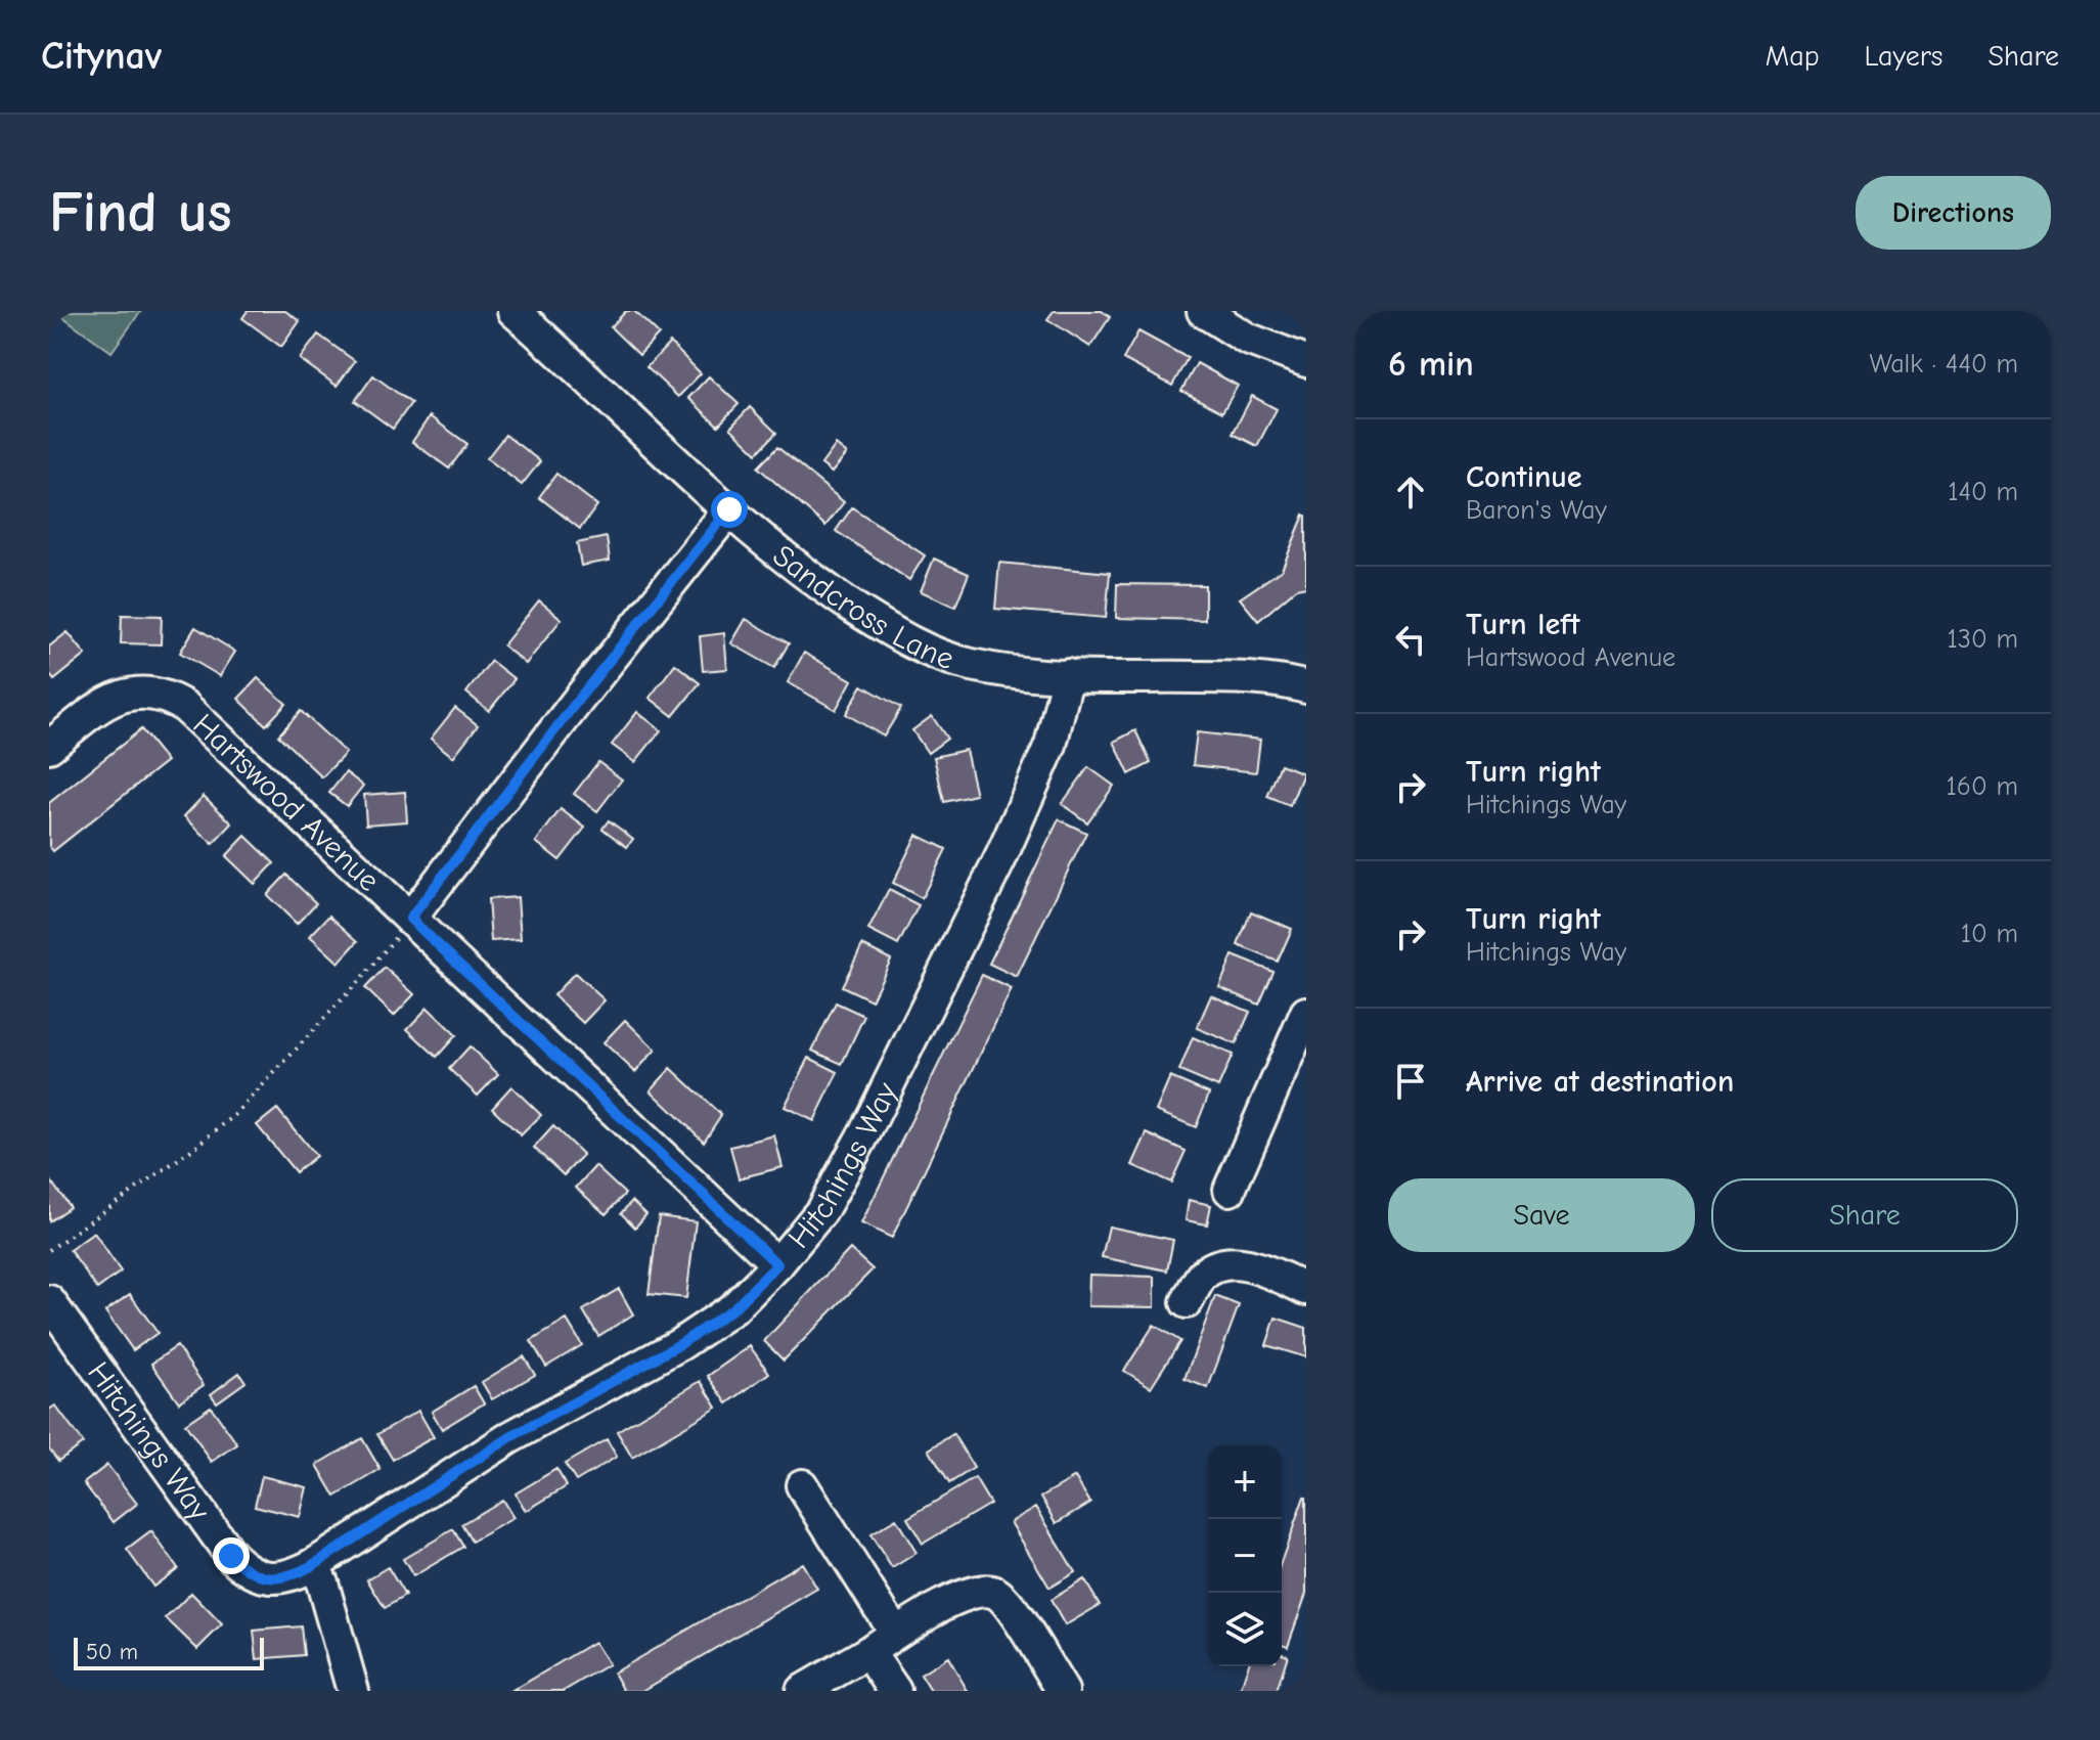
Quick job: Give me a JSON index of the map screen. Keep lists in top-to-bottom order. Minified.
{"streets":{"street":["Sandcross Lane","Hartswood Avenue","Hitchings Way"]},"crossings":[["Sandcross Lane","Hitchings Way"],["Hartswood Avenue","Hitchings Way"]],"scale_bar":"50 m","page":{"header":"Citynav","nav":["Map","Layers","Share"],"buttons":["Directions",["Save","Share"]],"title":"Find us","heading":["6 min","Walk · 440 m"],"list":[["Continue","Baron's Way","140 m"],["Turn left","Hartswood Avenue","130 m"],["Turn right","Hitchings Way","160 m"],["Turn right","Hitchings Way","10 m"],"Arrive at destination"],"map_buttons":["+","−"],"scale":"50 m"}}
